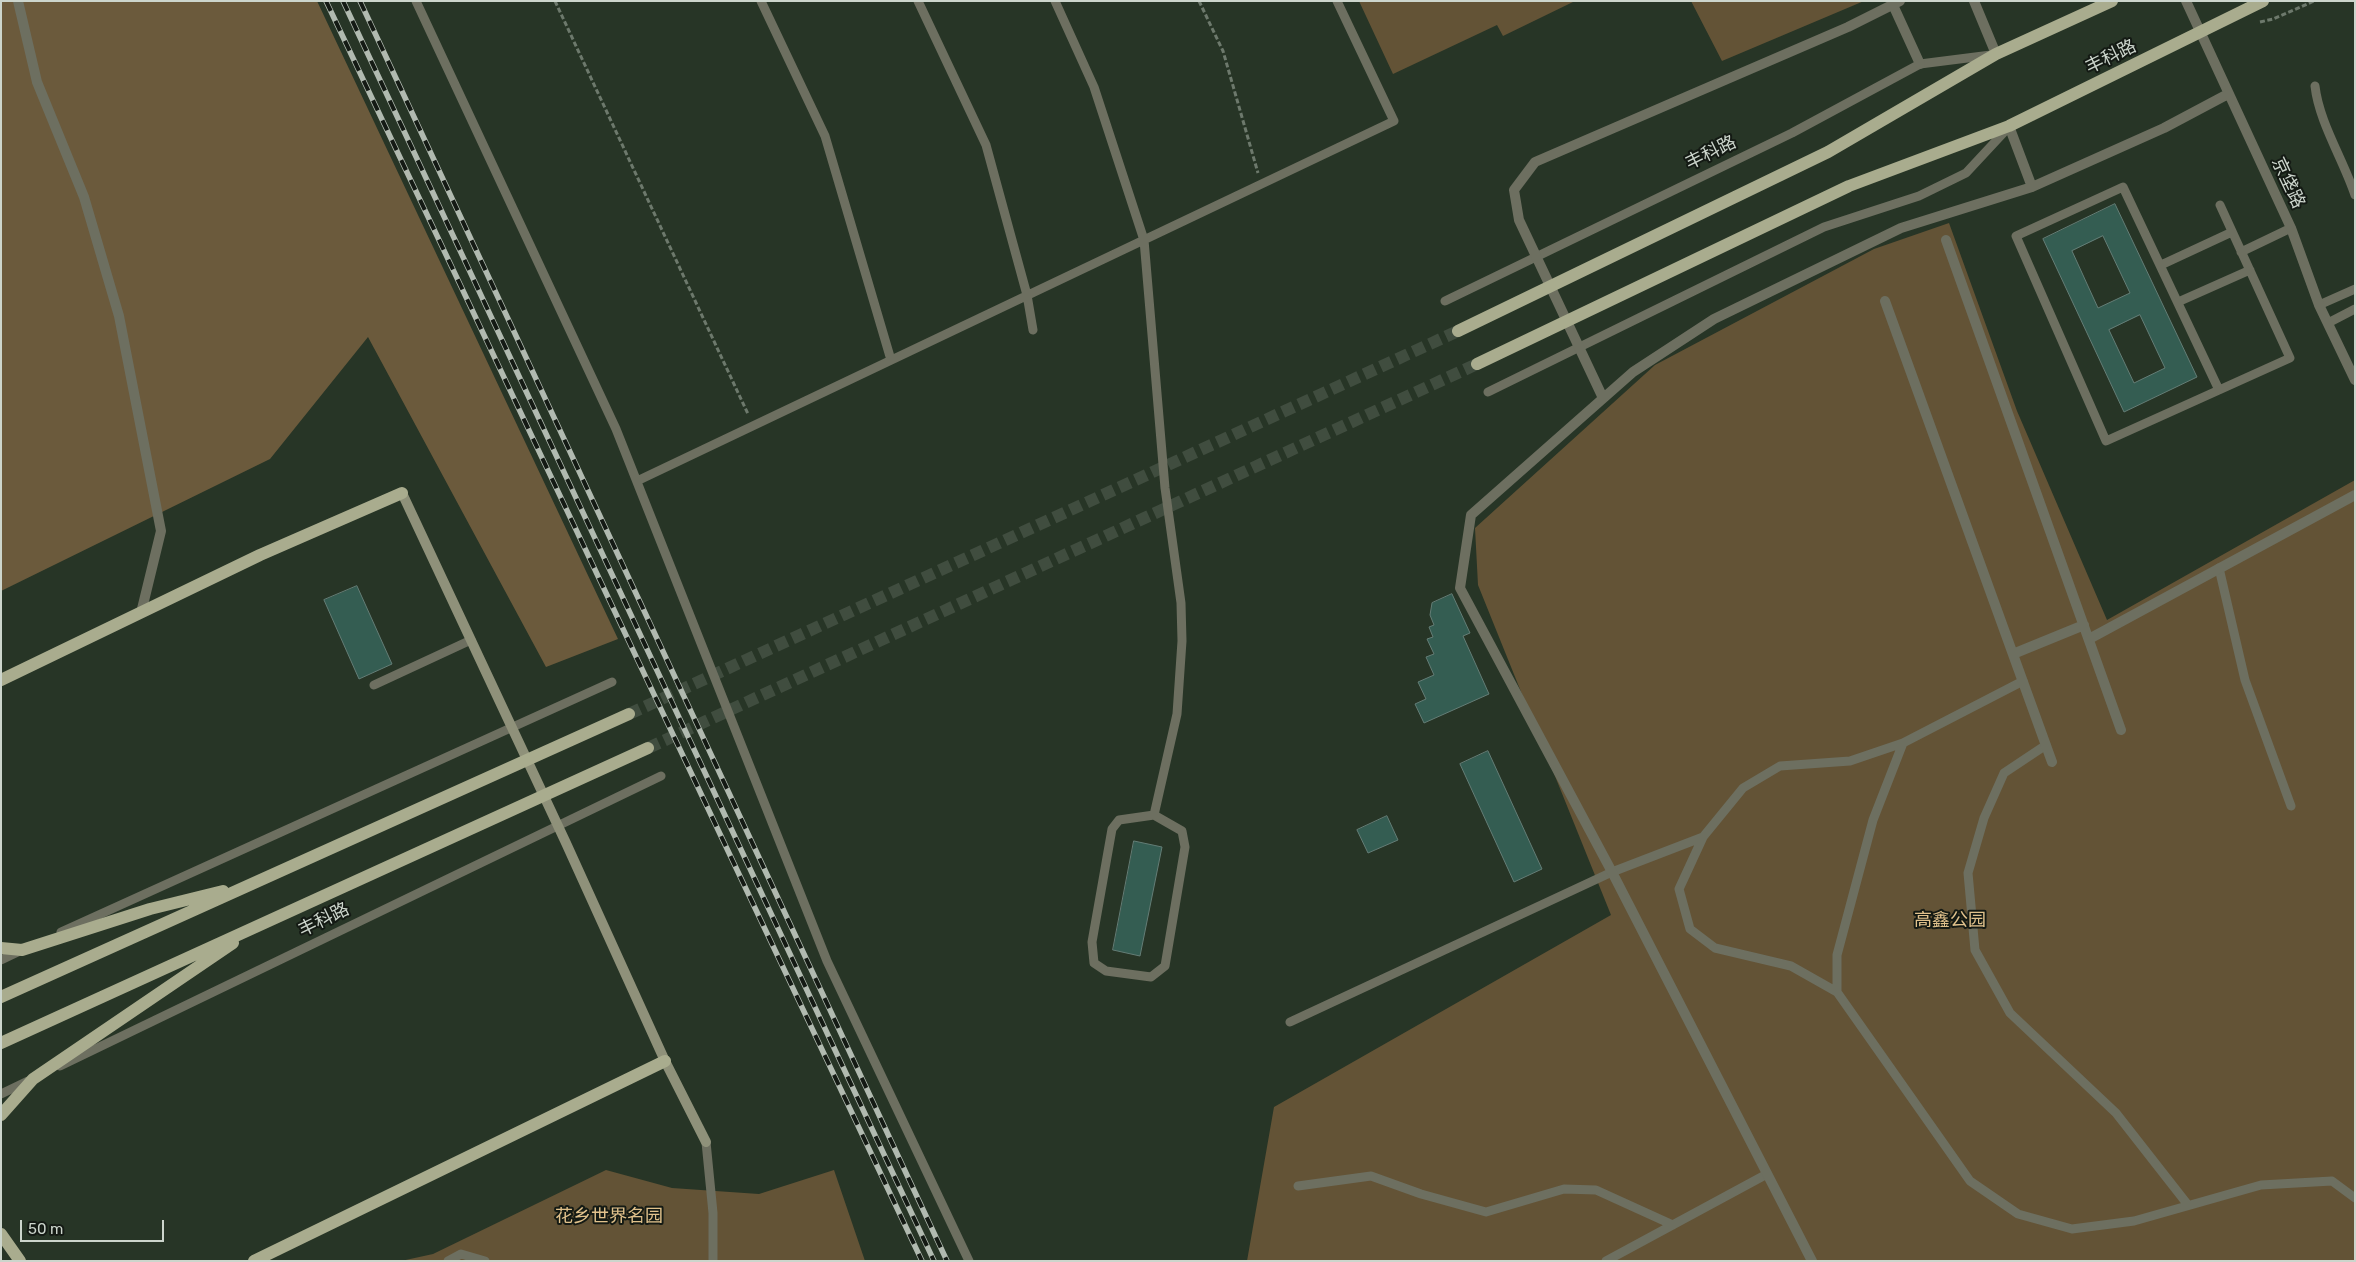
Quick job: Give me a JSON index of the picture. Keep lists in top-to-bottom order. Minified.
{"streets":{"main road":["丰科路"],"street":["京垡路"]},"crossings":[["丰科路","京垡路"]],"parks":["高鑫公园","花乡世界名园"],"scale_bar":"50 m"}
